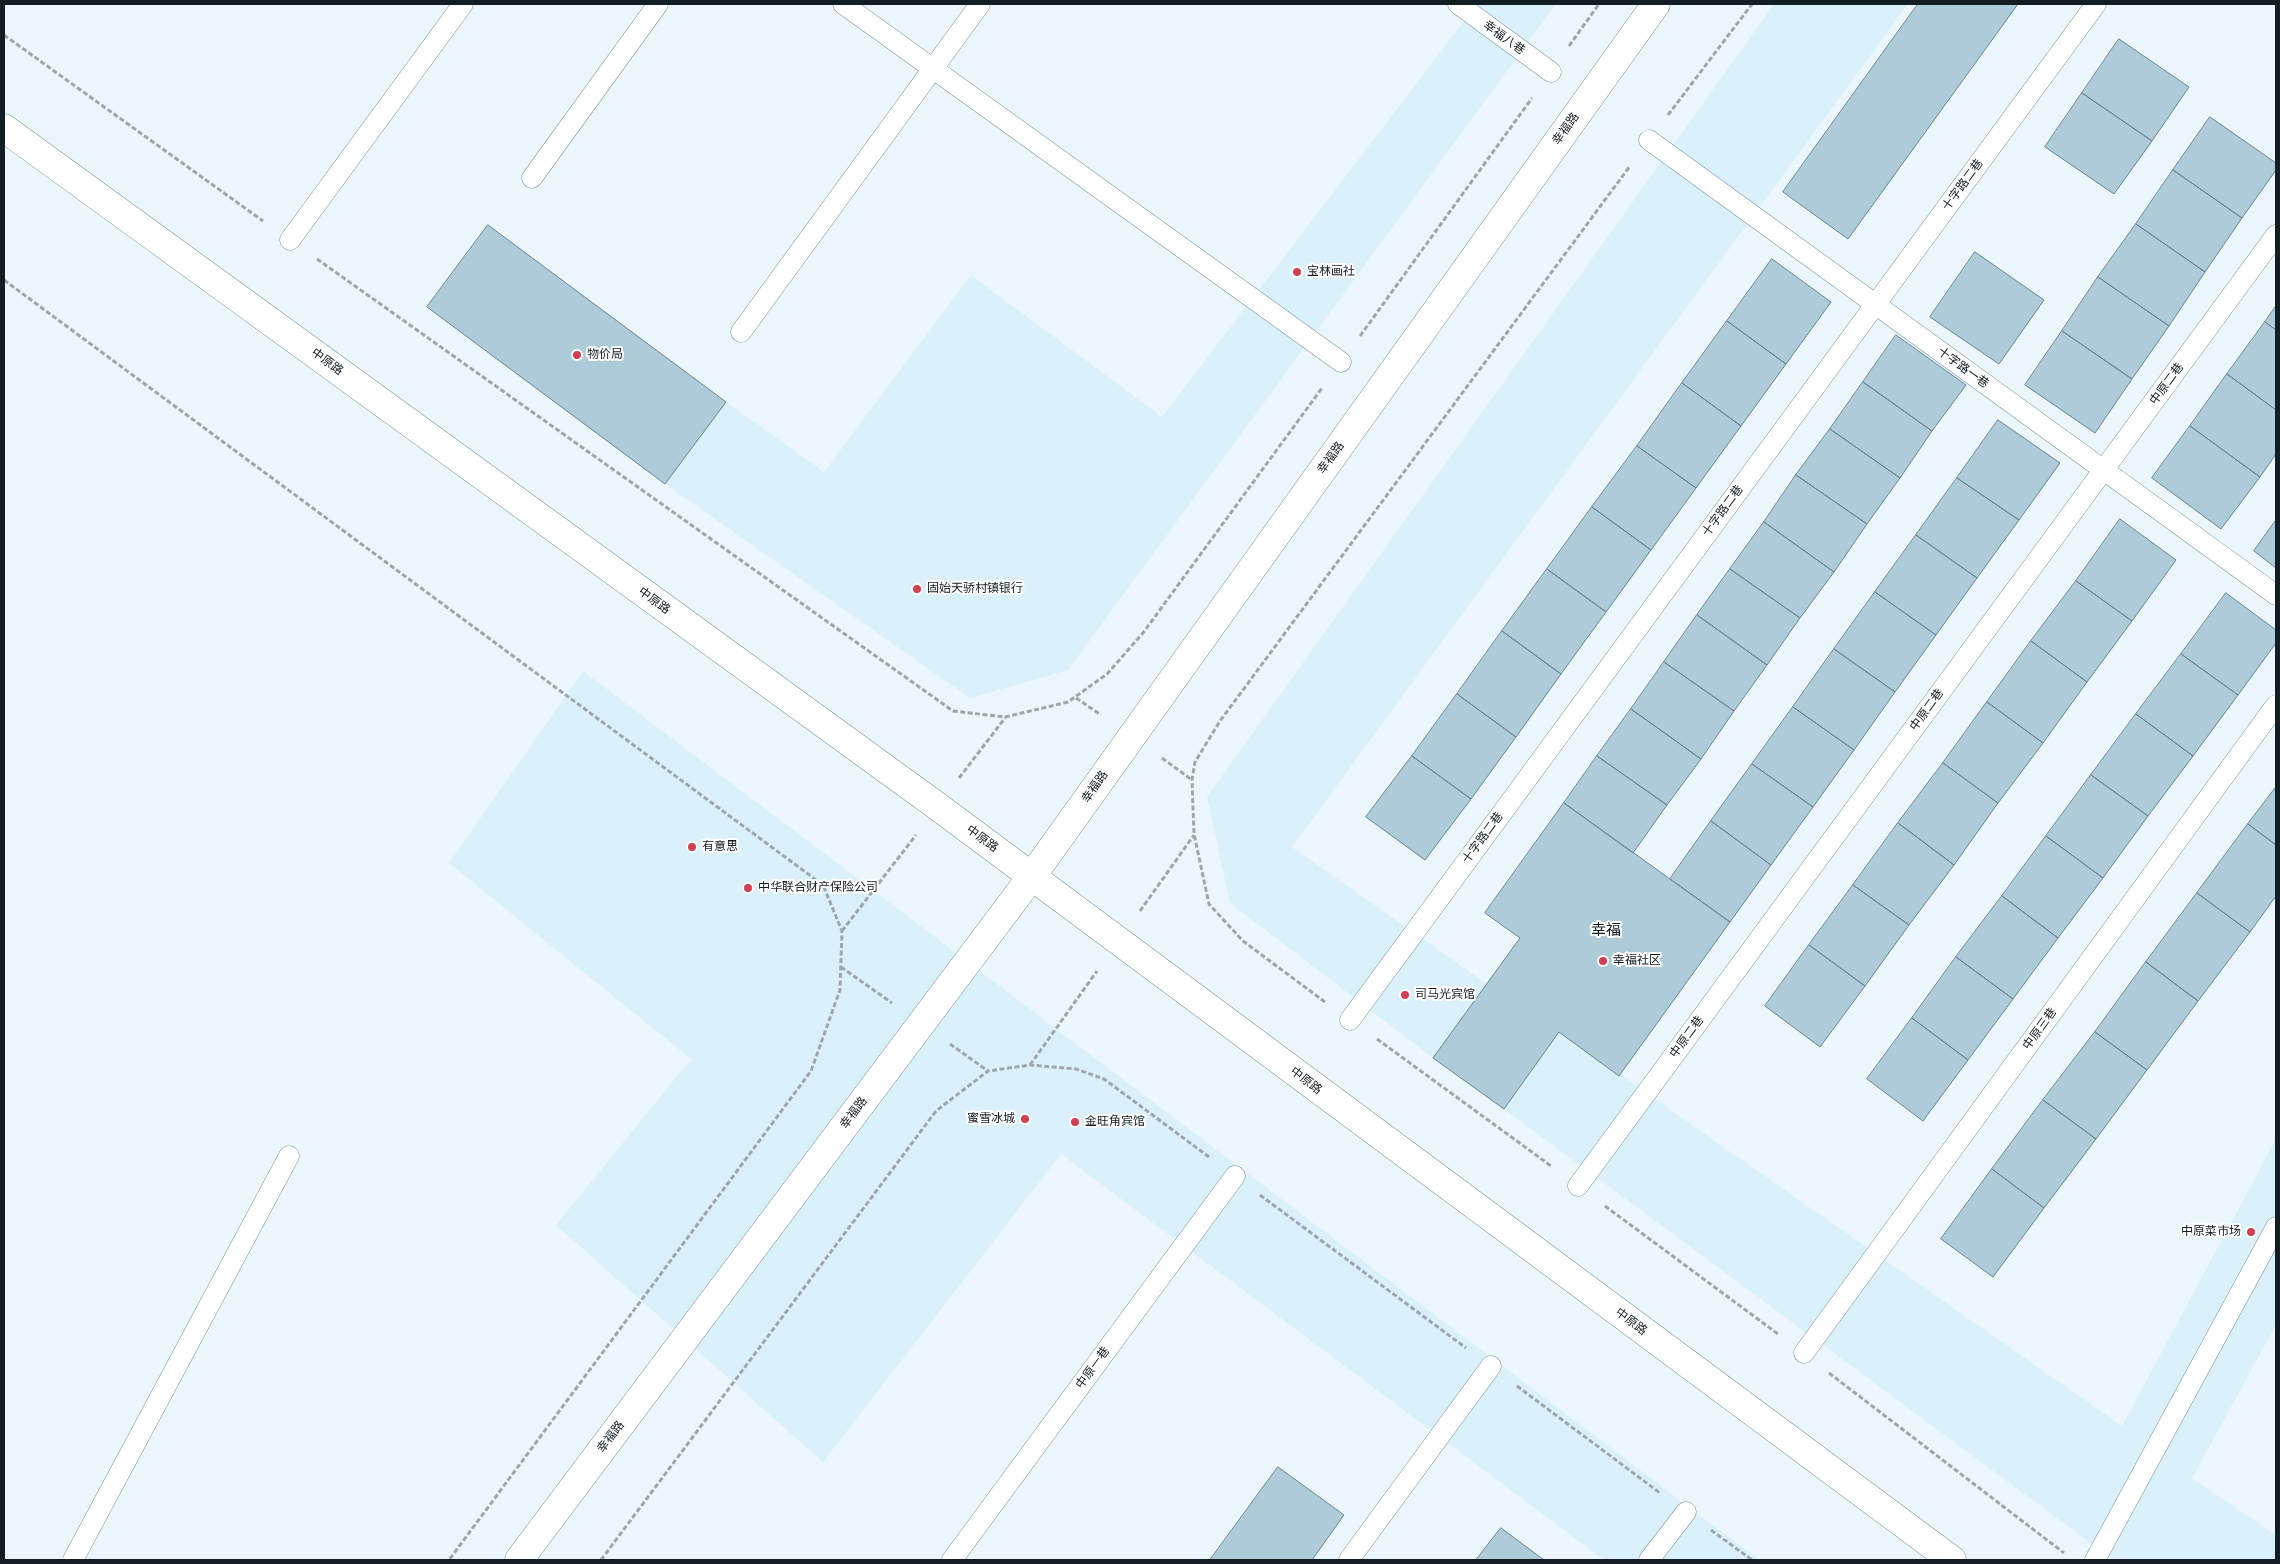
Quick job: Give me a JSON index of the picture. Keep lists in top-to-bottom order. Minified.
{"streets":{"main road":["幸福路","中原路"],"lane":["幸福八巷","十字路二巷","十字路一巷","中原二巷","中原三巷","中原一巷"]},"crossings":[["幸福路","中原路"],["十字路二巷","十字路一巷"],["十字路一巷","中原二巷"]],"districts":["幸福"],"places":["宝林画社","物价局","固始天骄村镇银行","有意思","中华联合财产保险公司","幸福社区","司马光宾馆","蜜雪冰城","金旺角宾馆","中原菜市场"]}
